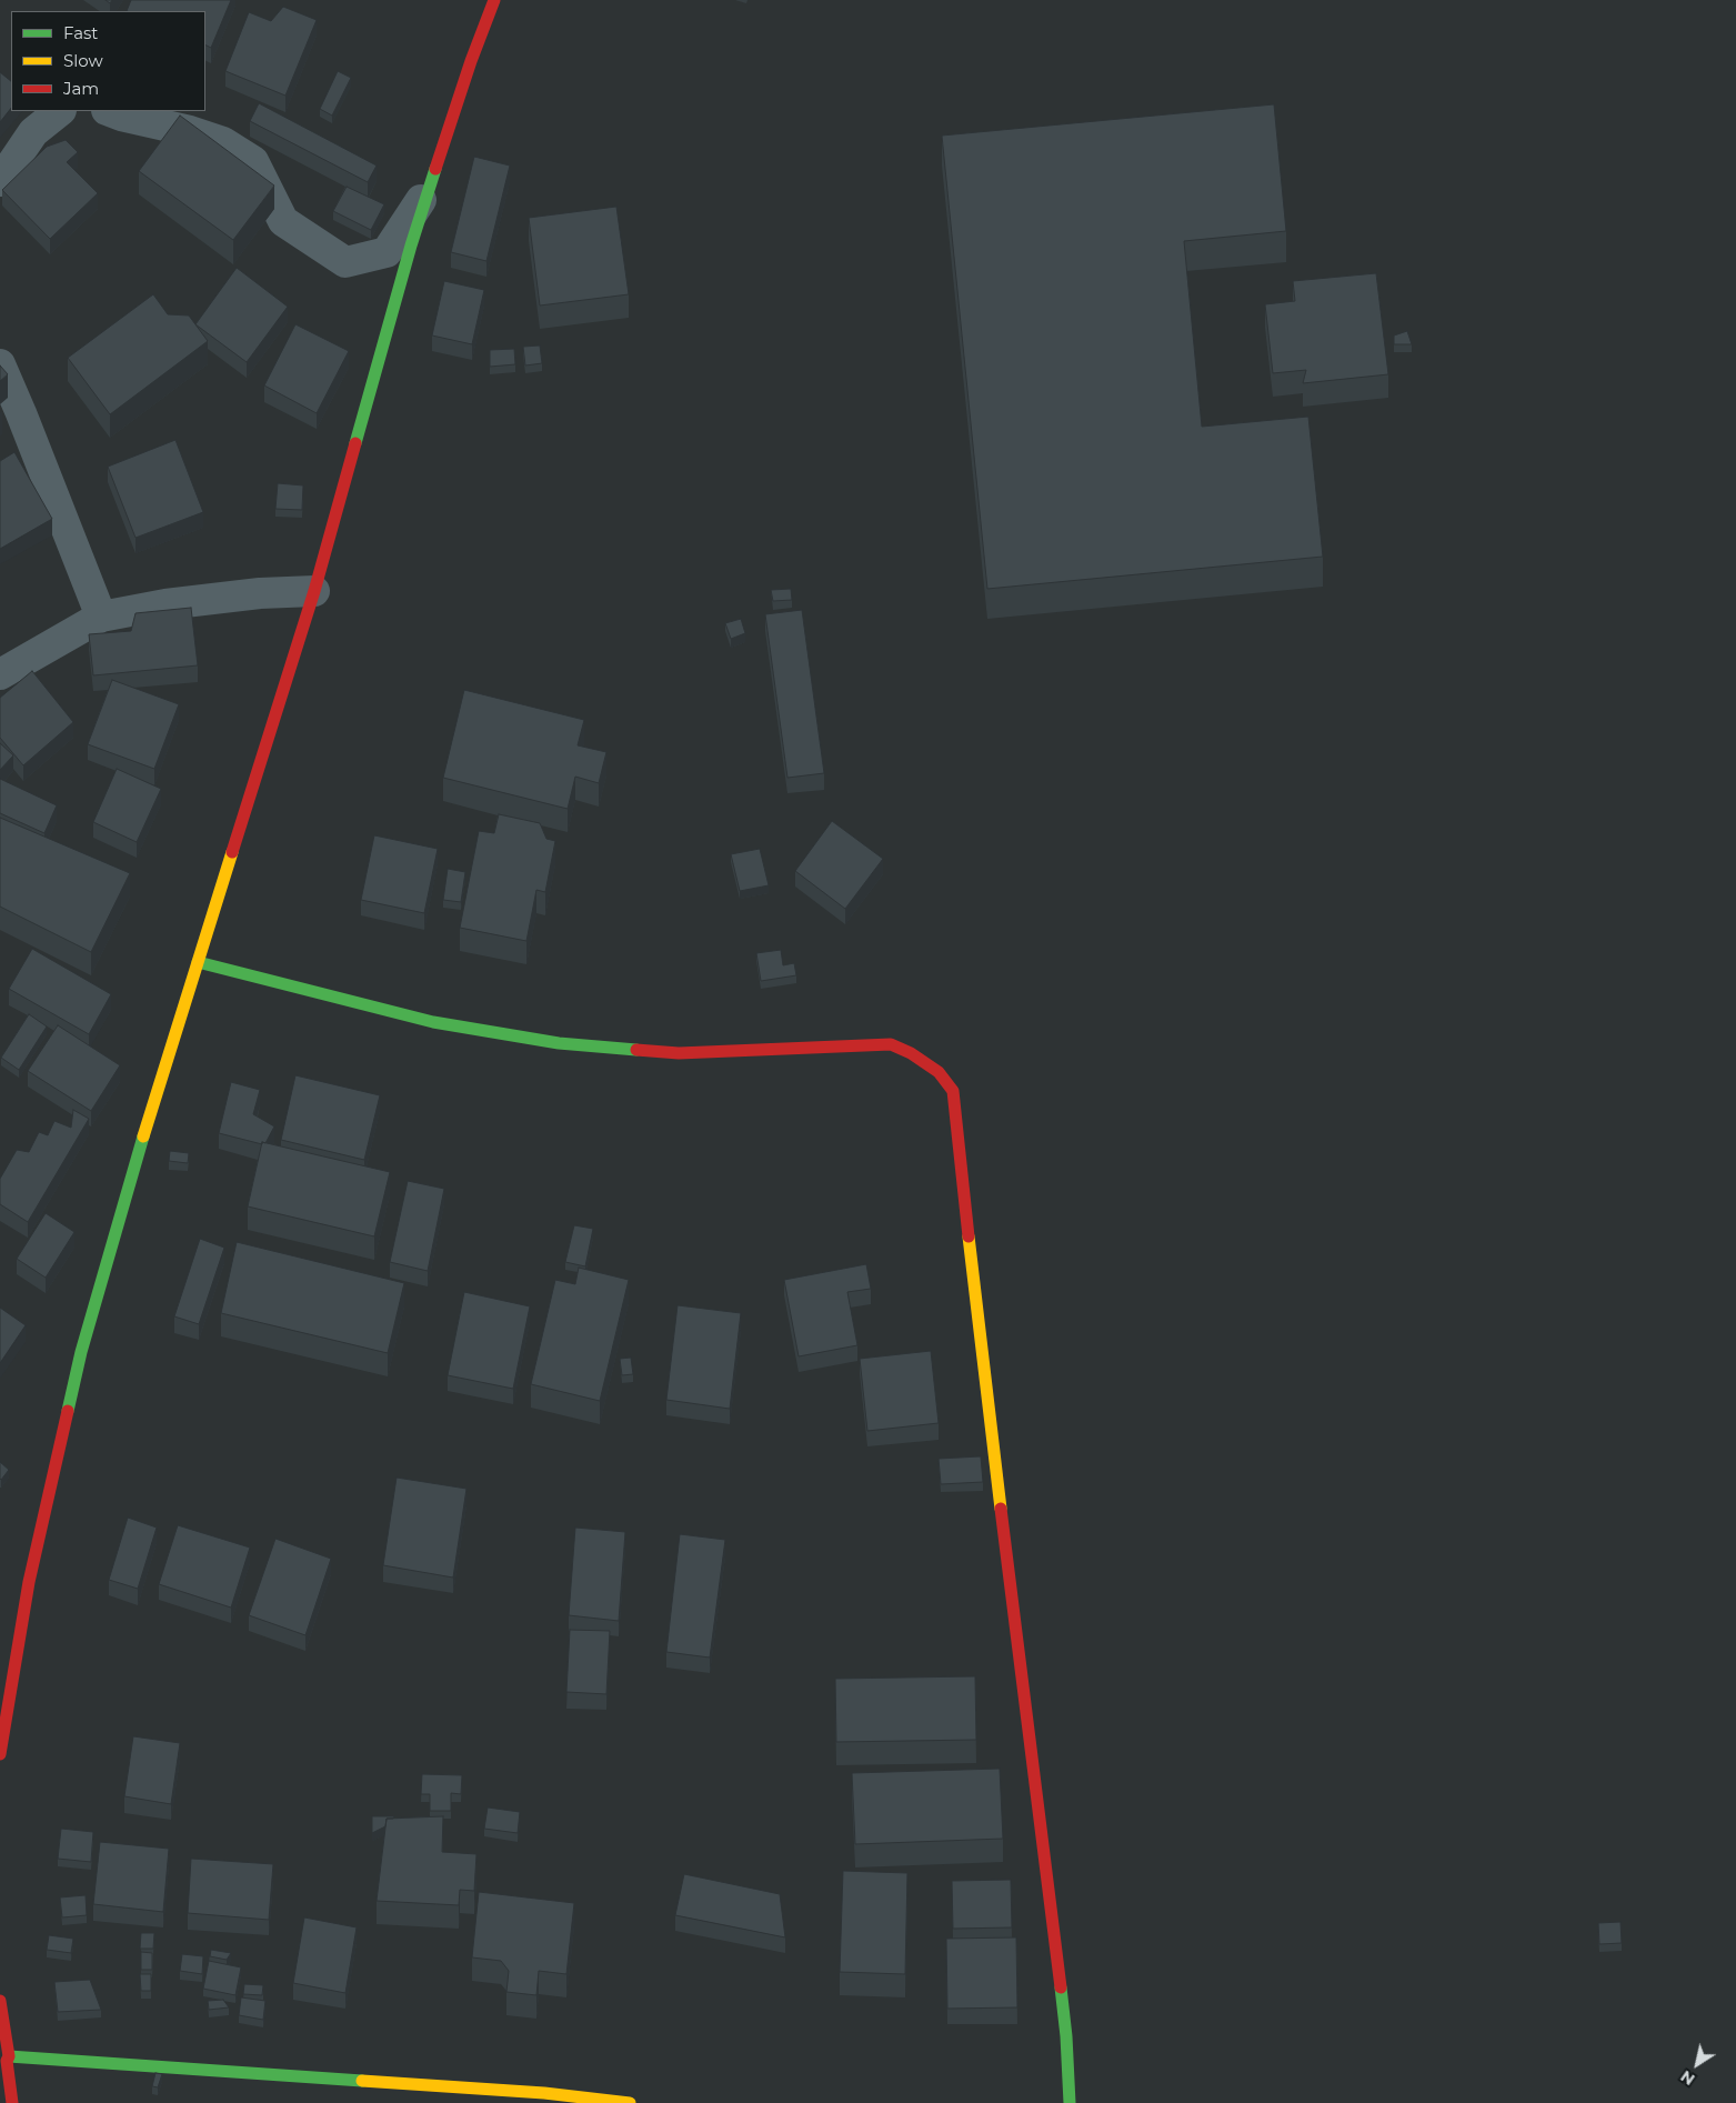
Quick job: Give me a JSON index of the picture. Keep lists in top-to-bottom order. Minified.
{"legend":["Fast","Slow","Jam"],"north":"bottom left"}
